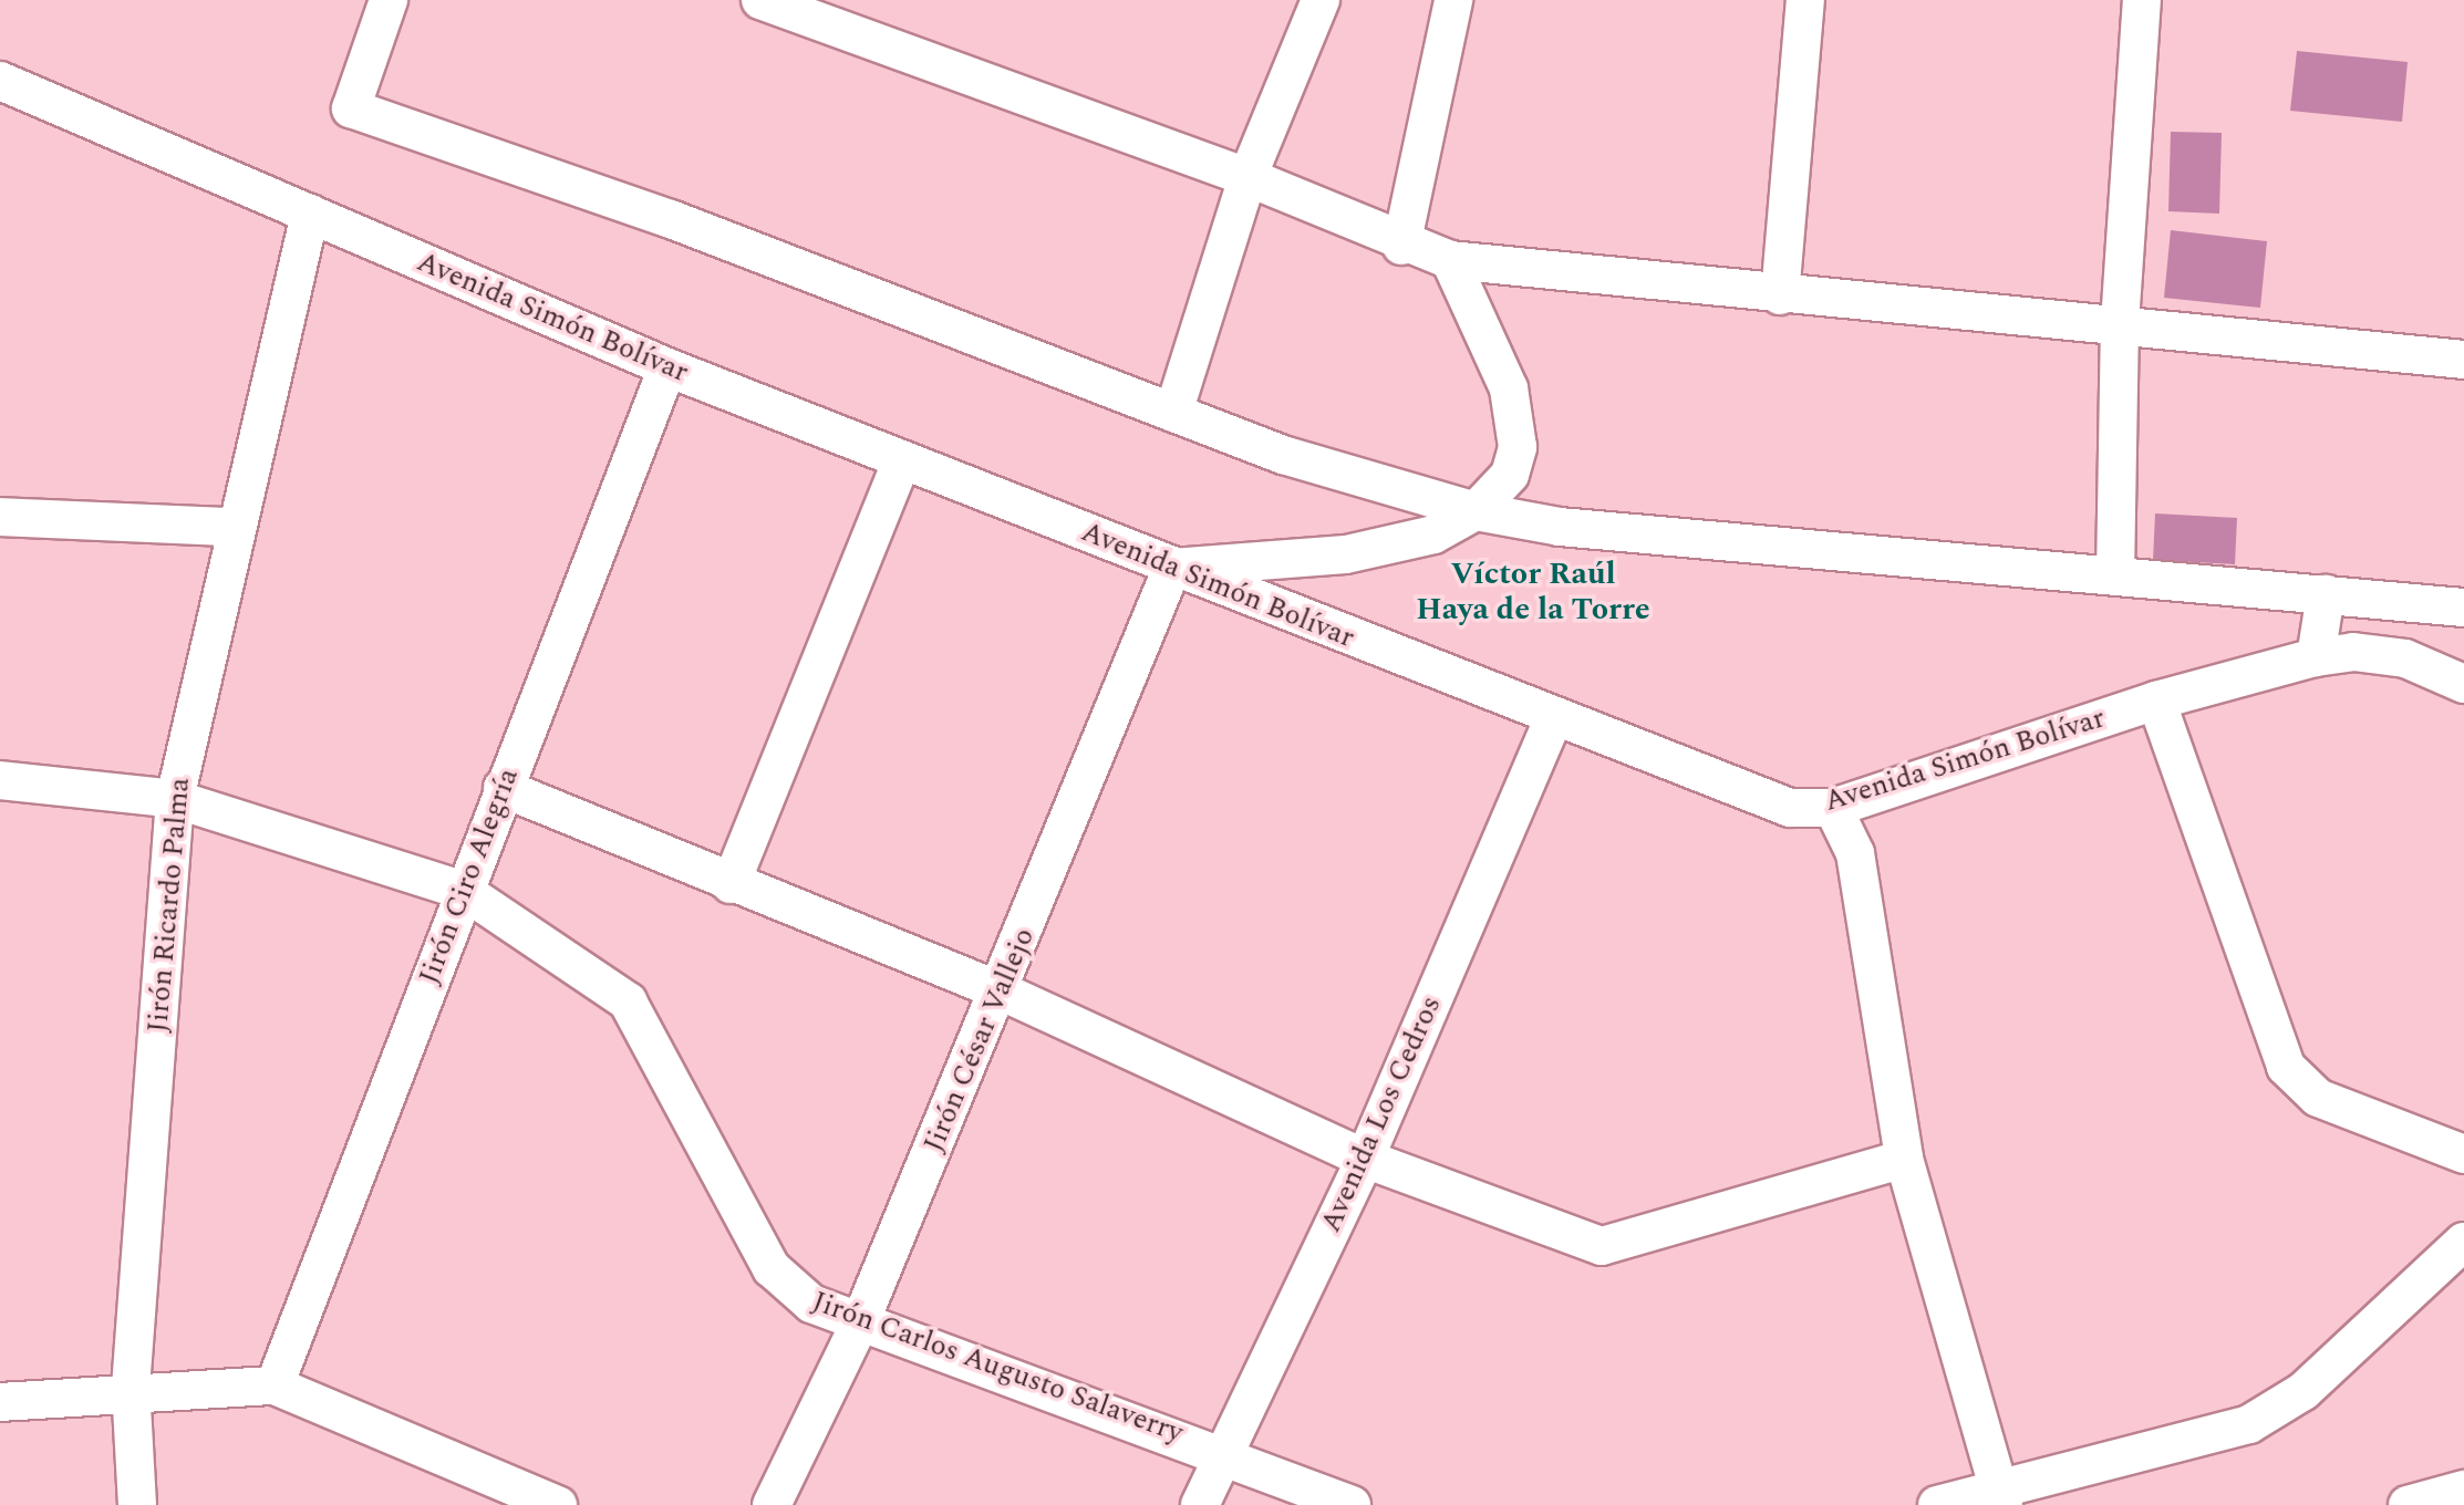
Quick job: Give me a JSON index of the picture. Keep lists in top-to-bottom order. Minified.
{"streets":{"street":["Avenida Simón Bolívar","Jirón Ciro Alegría","Jirón Ricardo Palma","Jirón César Vallejo","Avenida Los Cedros","Jirón Carlos Augusto Salaverry"]},"crossings":[["Avenida Simón Bolívar","Jirón Ciro Alegría"],["Avenida Simón Bolívar","Jirón Ricardo Palma"],["Avenida Simón Bolívar","Jirón César Vallejo"],["Avenida Simón Bolívar","Avenida Los Cedros"],["Jirón Ciro Alegría","Jirón Carlos Augusto Salaverry"],["Jirón Ricardo Palma","Jirón Carlos Augusto Salaverry"],["Jirón César Vallejo","Jirón Carlos Augusto Salaverry"],["Avenida Los Cedros","Jirón Carlos Augusto Salaverry"]],"districts":["Víctor Raúl Haya de la Torre"]}
